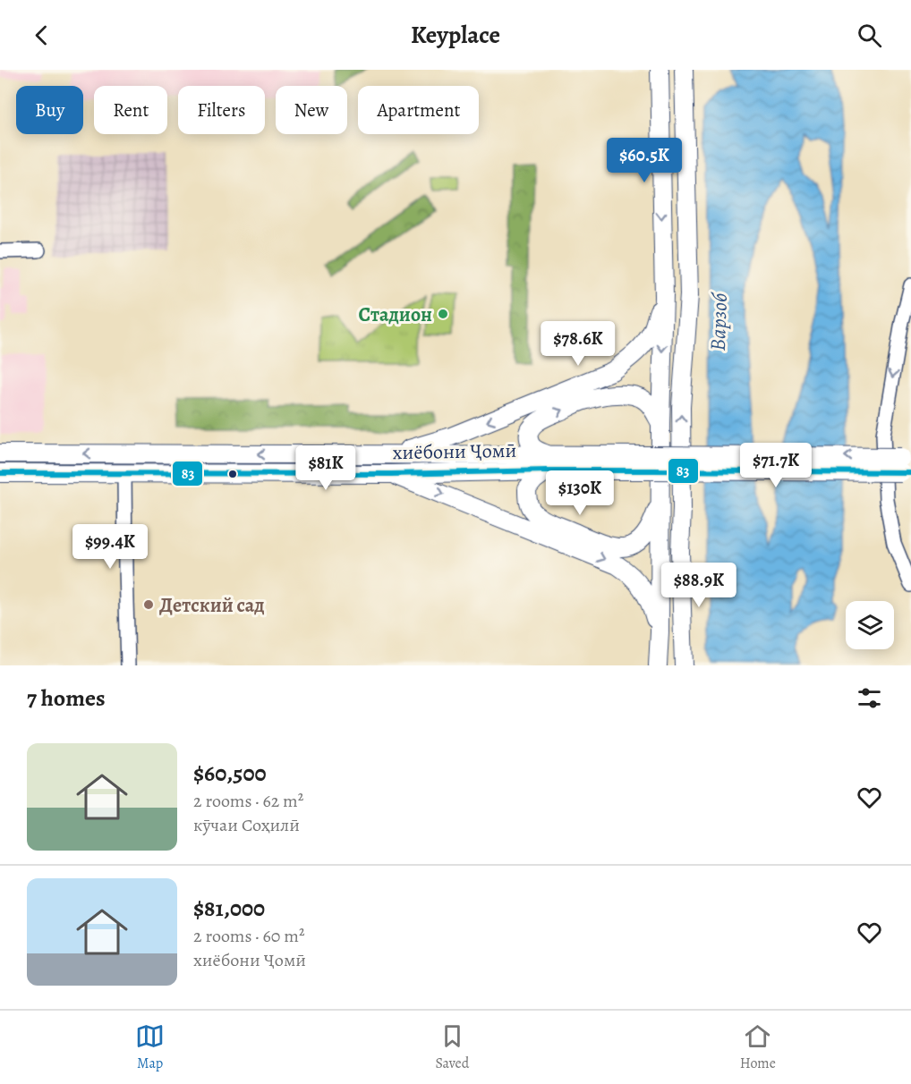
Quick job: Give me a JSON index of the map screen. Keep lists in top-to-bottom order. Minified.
{"streets":{"main road":["хиёбони Ҷомӣ"]},"water":["Варзоб"],"places":["Стадион","Детский сад"],"lines":["transit line 83"],"page":{"header":"Keyplace","chip":["Buy","Rent","Filters","New","Apartment"],"price":["$60.5K","$78.6K","$71.7K","$81K","$130K","$99.4K","$88.9K"],"heading":"7 homes","list":[{"name":"$60,500","note":"2 rooms · 62 m² · кӯчаи Соҳилӣ"},{"name":"$81,000","note":"2 rooms · 60 m² · хиёбони Ҷомӣ"}],"tabs":["Map","Saved","Home"]}}
